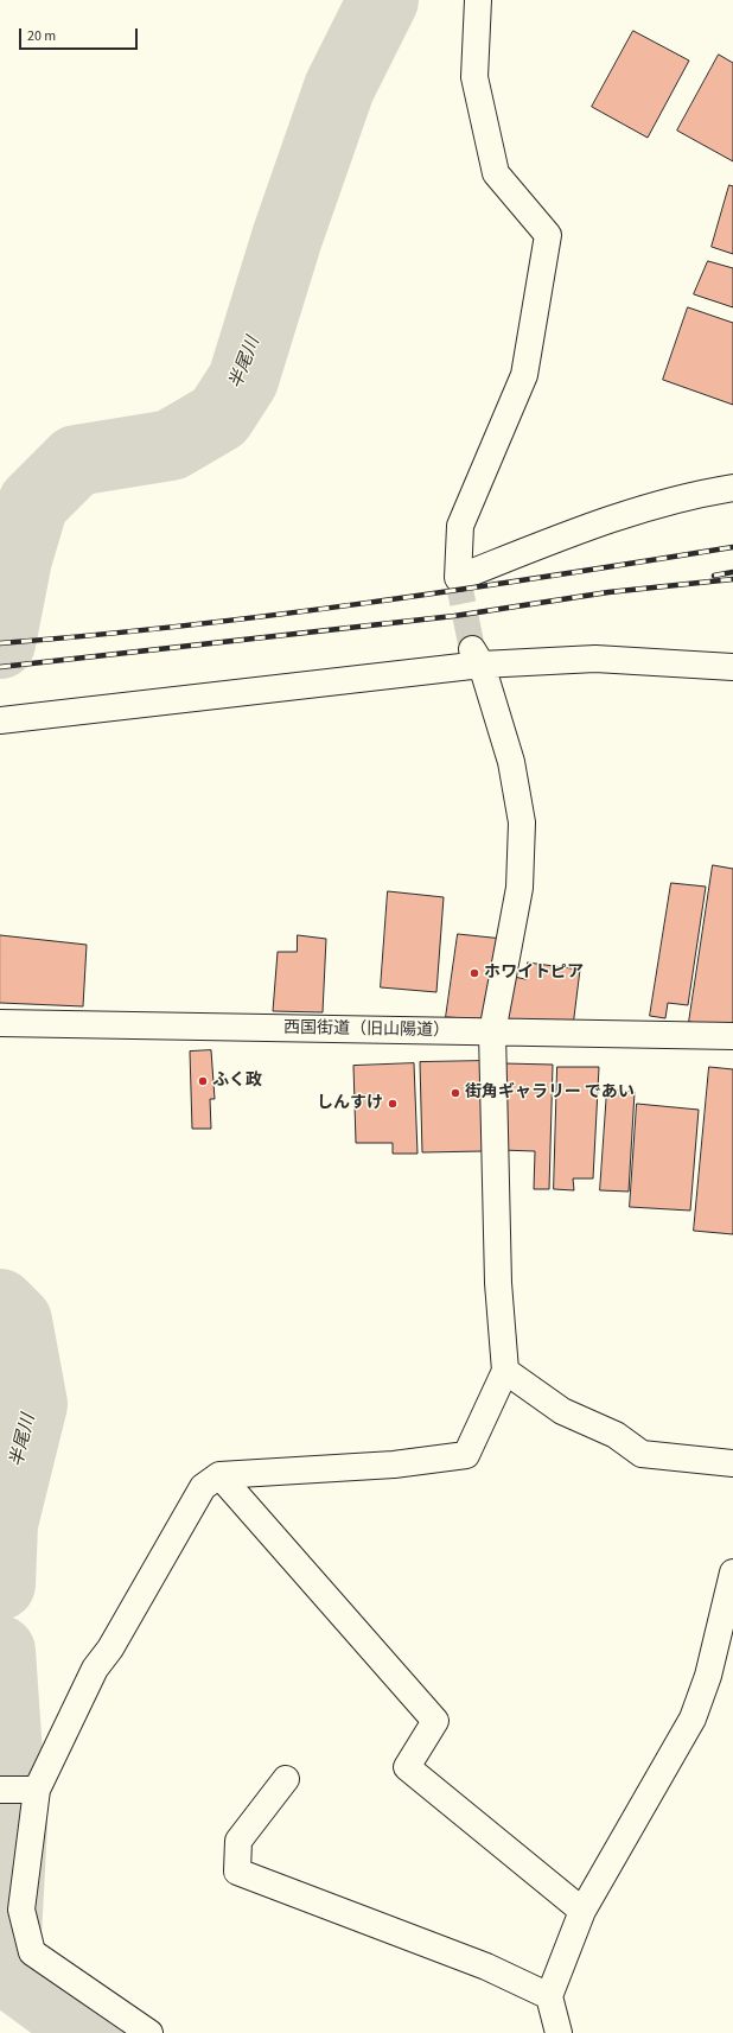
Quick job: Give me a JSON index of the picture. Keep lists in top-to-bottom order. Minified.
{"streets":{"street":["西国街道（旧山陽道）"]},"water":["半尾川"],"places":["ホワイトピア","ふく政","街角ギャラリー であい","しんすけ"],"scale_bar":"20 m"}
